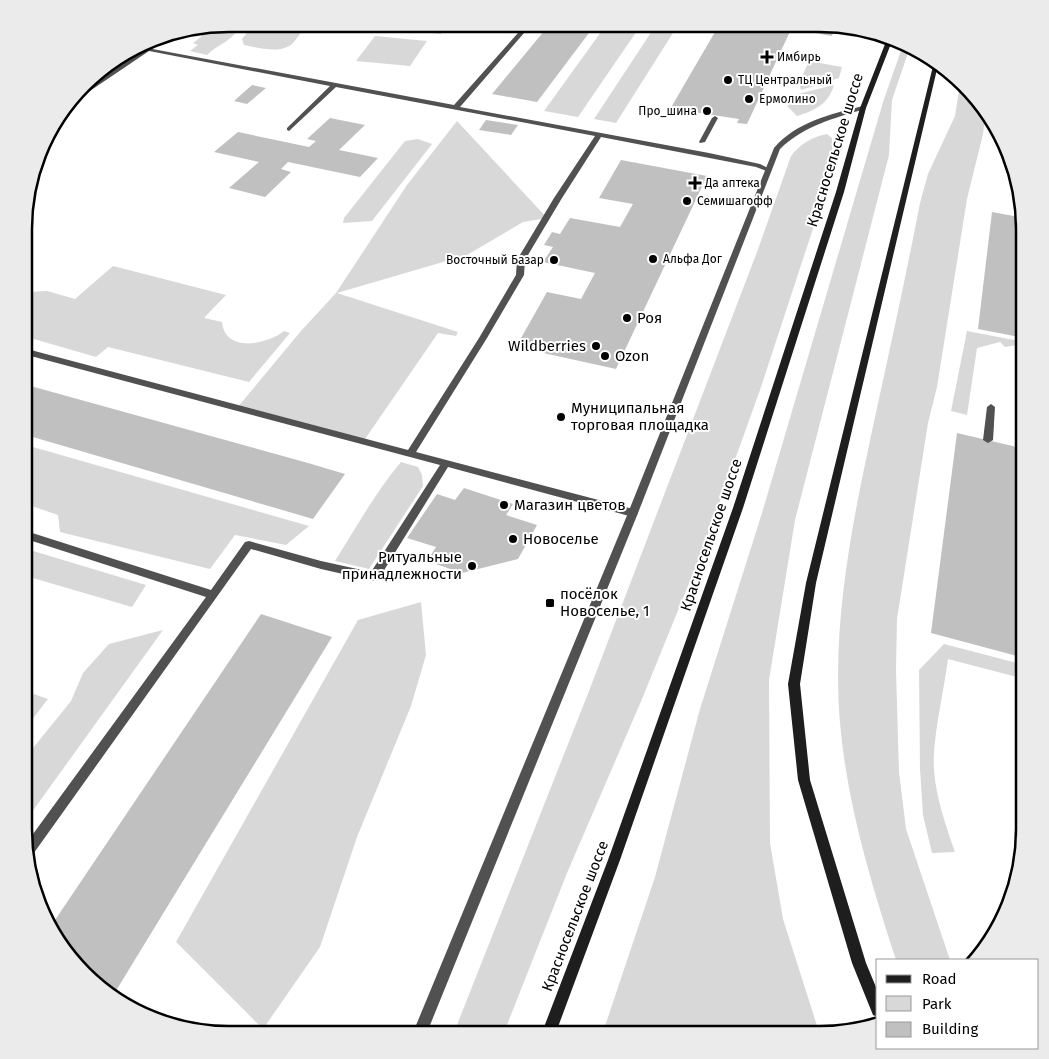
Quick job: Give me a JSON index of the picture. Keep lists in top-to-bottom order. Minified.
{"streets":{"main road":["Красносельское шоссе"]},"places":{"health":["Имбирь","Да аптека"],"other":["ТЦ Центральный","Ермолино","Про_шина","Семишагофф","Альфа Дог","Восточный Базар","Роя","Wildberries","Ozon","Муниципальная торговая площадка","Магазин цветов","Новоселье","Ритуальные принадлежности"],"transit":["посёлок Новоселье, 1"]},"legend":["Road","Park","Building"]}
